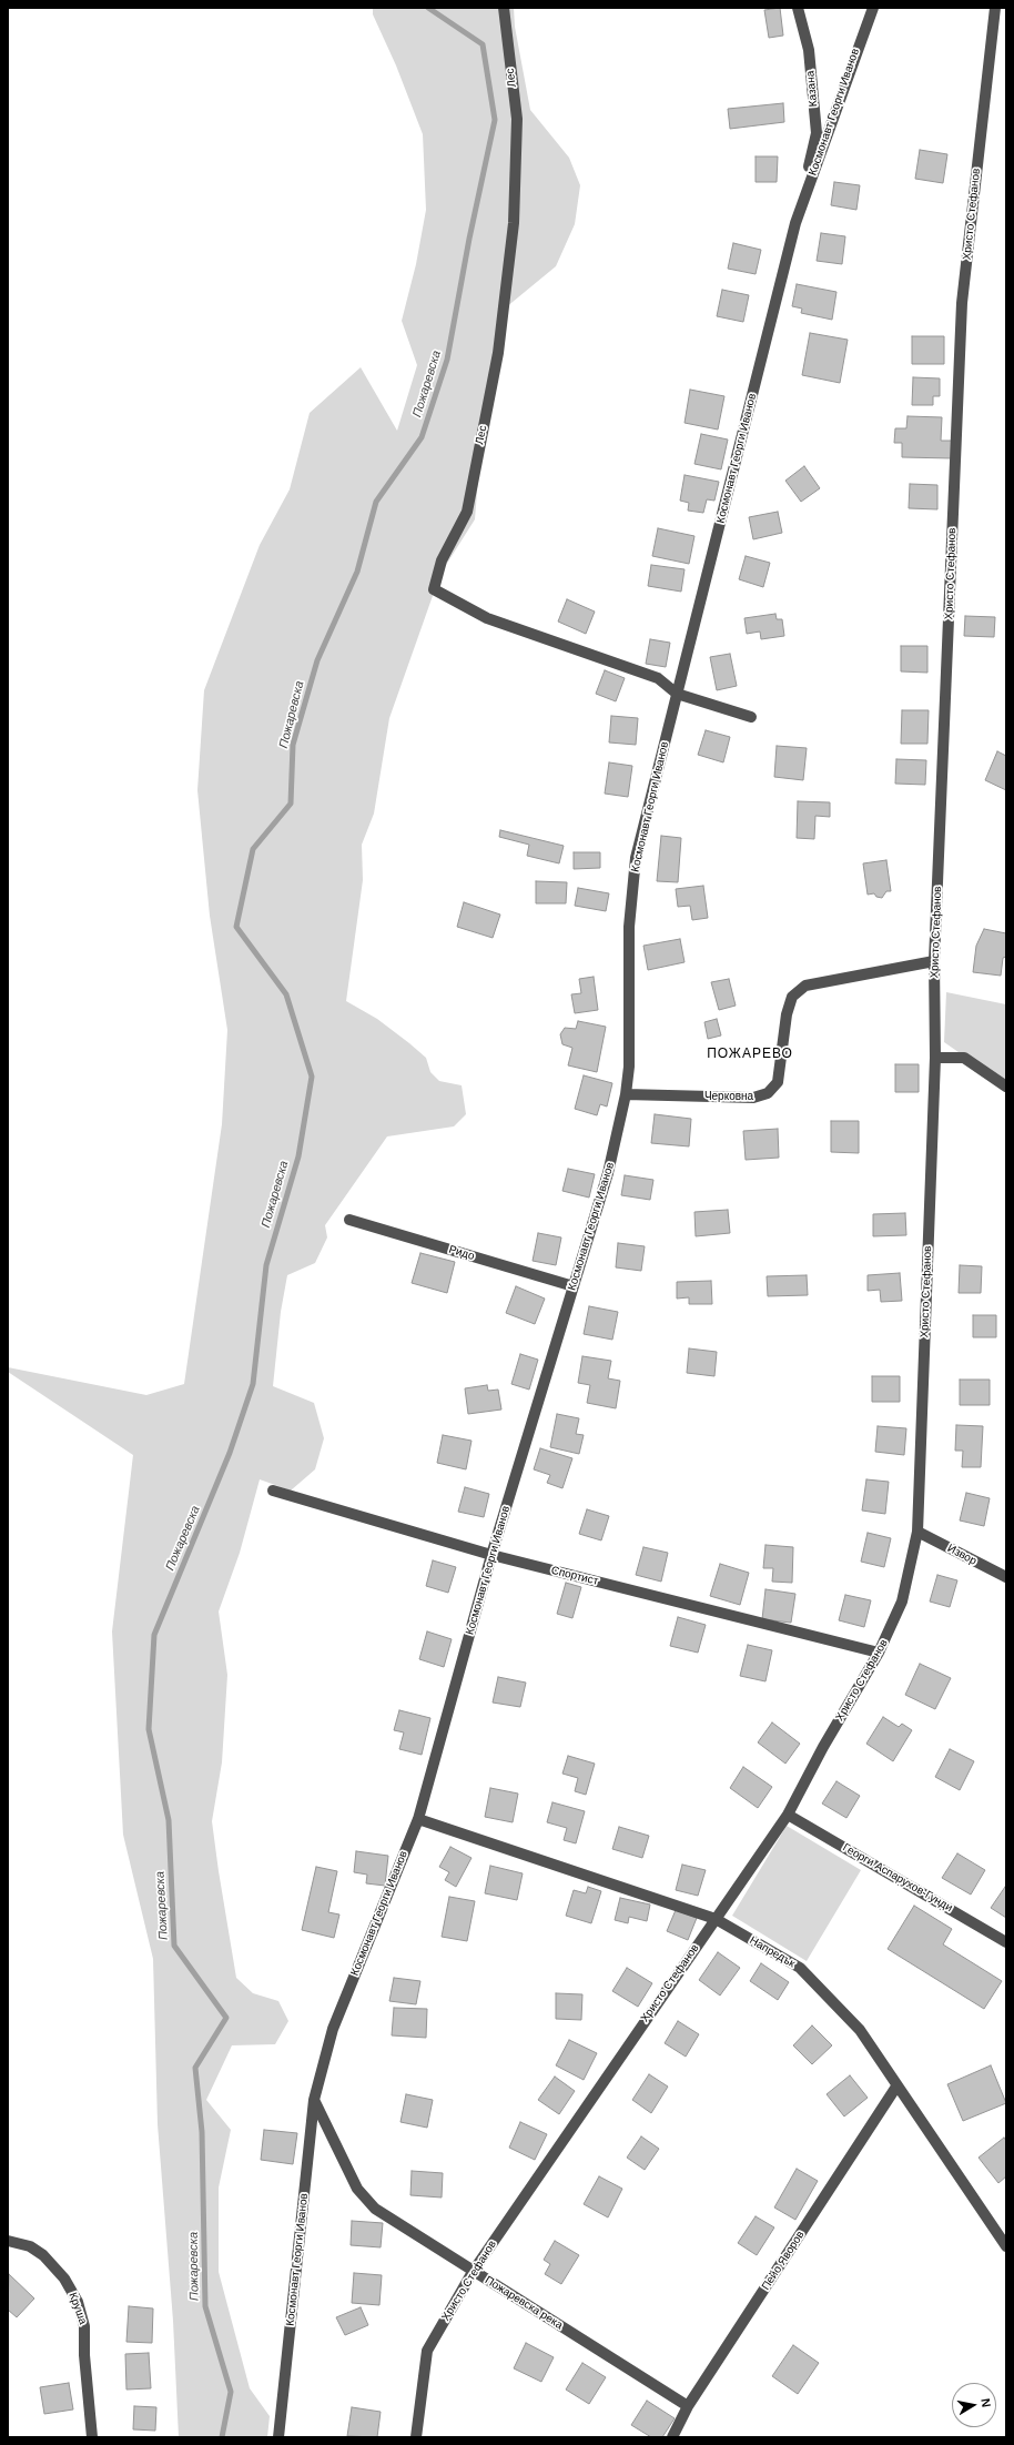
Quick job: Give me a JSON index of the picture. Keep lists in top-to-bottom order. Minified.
{"streets":{"street":["Лес","Казана","Космонавт Георги Иванов","Христо Стефанов","Черковна","Ридо","Извор","Спортист","Георги Аспарухов-Гунди","Напредък","Пейо Яворов","Пожаревска река","Круша"]},"crossings":[["Лес","Космонавт Георги Иванов"],["Казана","Космонавт Георги Иванов"],["Космонавт Георги Иванов","Черковна"],["Космонавт Георги Иванов","Ридо"],["Космонавт Георги Иванов","Спортист"],["Космонавт Георги Иванов","Напредък"],["Космонавт Георги Иванов","Пожаревска река"],["Христо Стефанов","Черковна"],["Христо Стефанов","Извор"],["Христо Стефанов","Спортист"],["Христо Стефанов","Георги Аспарухов-Гунди"],["Христо Стефанов","Напредък"],["Христо Стефанов","Пожаревска река"],["Напредък","Пейо Яворов"],["Пейо Яворов","Пожаревска река"]],"districts":["ПОЖАРЕВО"],"water":["Пожаревска"],"north":"right"}
